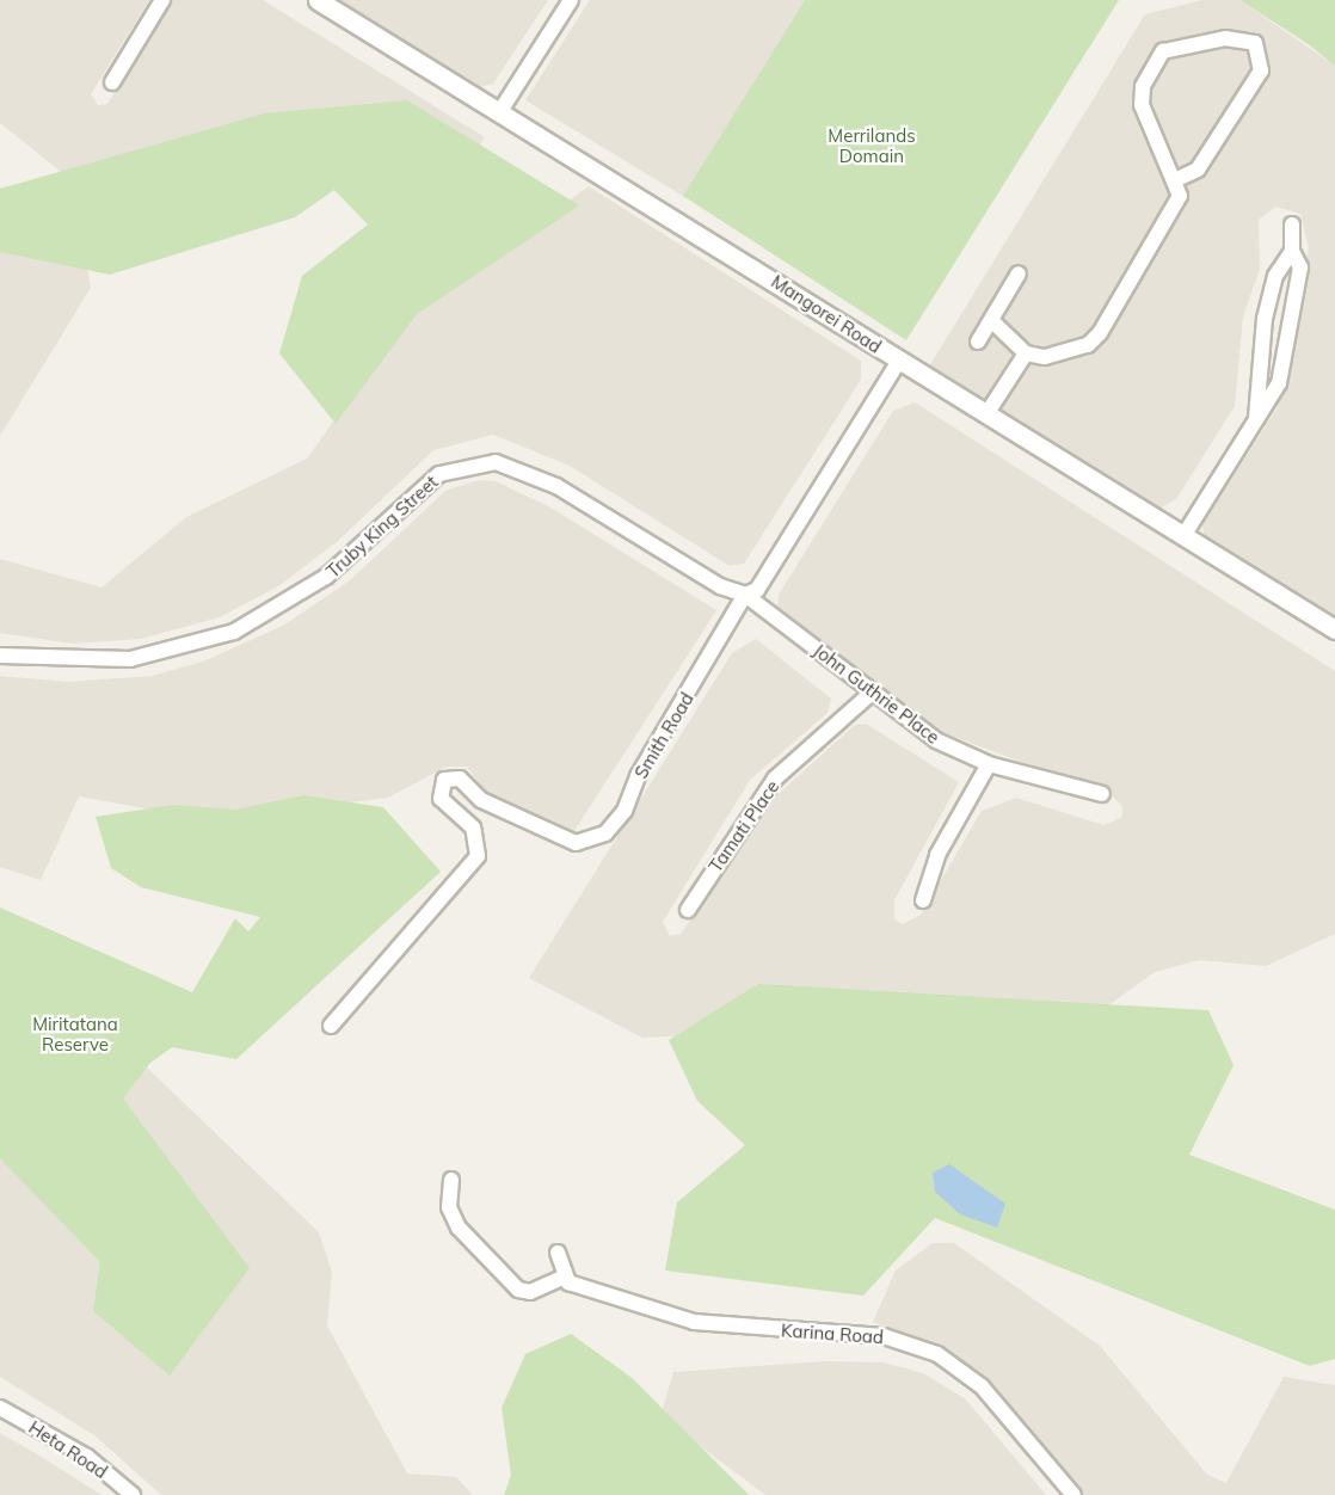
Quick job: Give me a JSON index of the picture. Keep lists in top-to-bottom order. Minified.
{"streets":{"street":["Mangorei Road","Truby King Street","John Guthrie Place","Smith Road","Tamati Place","Karina Road","Heta Road"]},"crossings":[["Mangorei Road","Smith Road"],["Truby King Street","John Guthrie Place"],["Truby King Street","Smith Road"],["John Guthrie Place","Smith Road"],["John Guthrie Place","Tamati Place"]],"parks":["Merrilands Domain","Miritatana Reserve"]}
